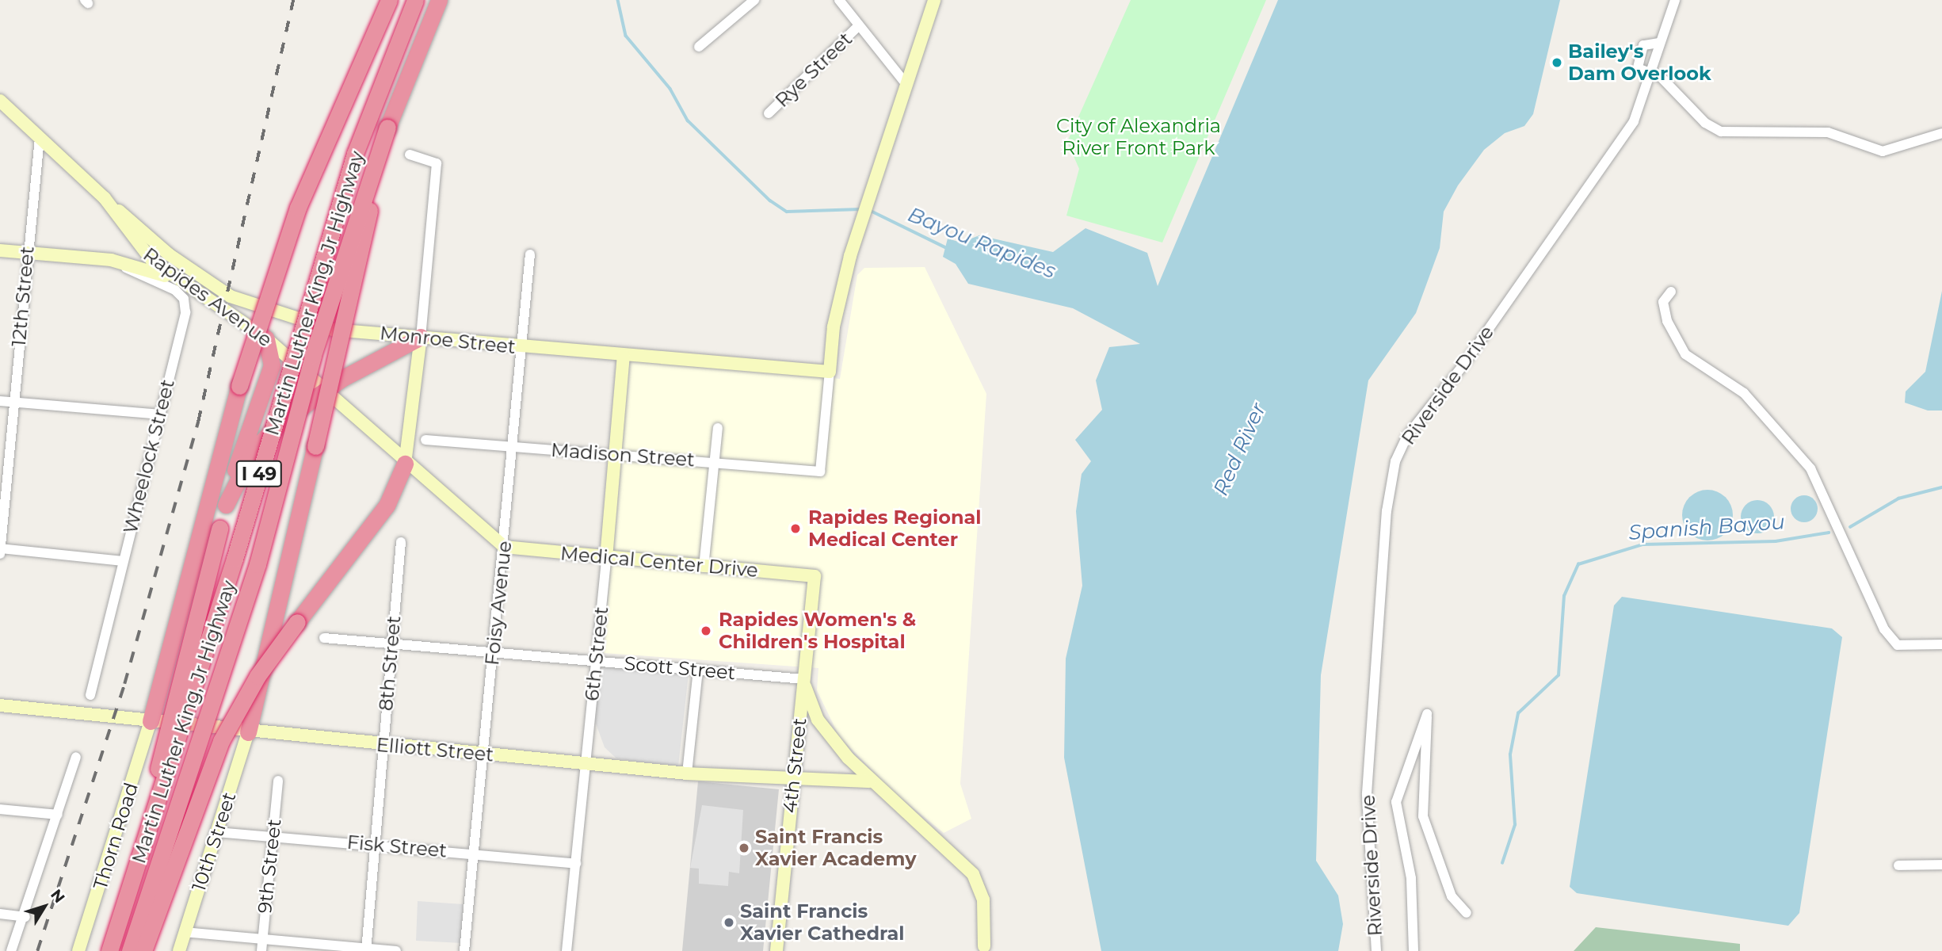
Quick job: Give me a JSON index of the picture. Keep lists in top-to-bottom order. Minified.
{"streets":{"highway":["Martin Luther King, Jr Highway","I 49"],"main road":["Rapides Avenue","Monroe Street","Medical Center Drive","6th Street","Elliott Street","4th Street","Thorn Road","10th Street"],"street":["Rye Street","12th Street","Riverside Drive","Madison Street","Wheelock Street","Foisy Avenue","8th Street","Scott Street","Fisk Street","9th Street"]},"crossings":[["12th Street","Rapides Avenue"],["Rapides Avenue","Monroe Street"],["Rapides Avenue","Medical Center Drive"],["Rapides Avenue","Foisy Avenue"],["Monroe Street","Madison Street"],["Monroe Street","Foisy Avenue"],["Monroe Street","6th Street"],["Madison Street","Foisy Avenue"],["Madison Street","6th Street"],["Medical Center Drive","Foisy Avenue"],["Medical Center Drive","6th Street"],["Medical Center Drive","4th Street"],["Foisy Avenue","Scott Street"],["Foisy Avenue","Elliott Street"],["Foisy Avenue","Fisk Street"],["6th Street","Scott Street"],["6th Street","Elliott Street"],["6th Street","Fisk Street"],["8th Street","Scott Street"],["8th Street","Elliott Street"],["8th Street","Fisk Street"],["Scott Street","4th Street"],["Elliott Street","4th Street"],["Elliott Street","Thorn Road"],["Elliott Street","10th Street"],["10th Street","Fisk Street"],["Fisk Street","9th Street"]],"water":["Bayou Rapides","Red River","Spanish Bayou"],"parks":["City of Alexandria River Front Park"],"places":["Bailey's Dam Overlook","Rapides Regional Medical Center","Rapides Women's & Children's Hospital","Saint Francis Xavier Academy","Saint Francis Xavier Cathedral"],"north":"top right"}
